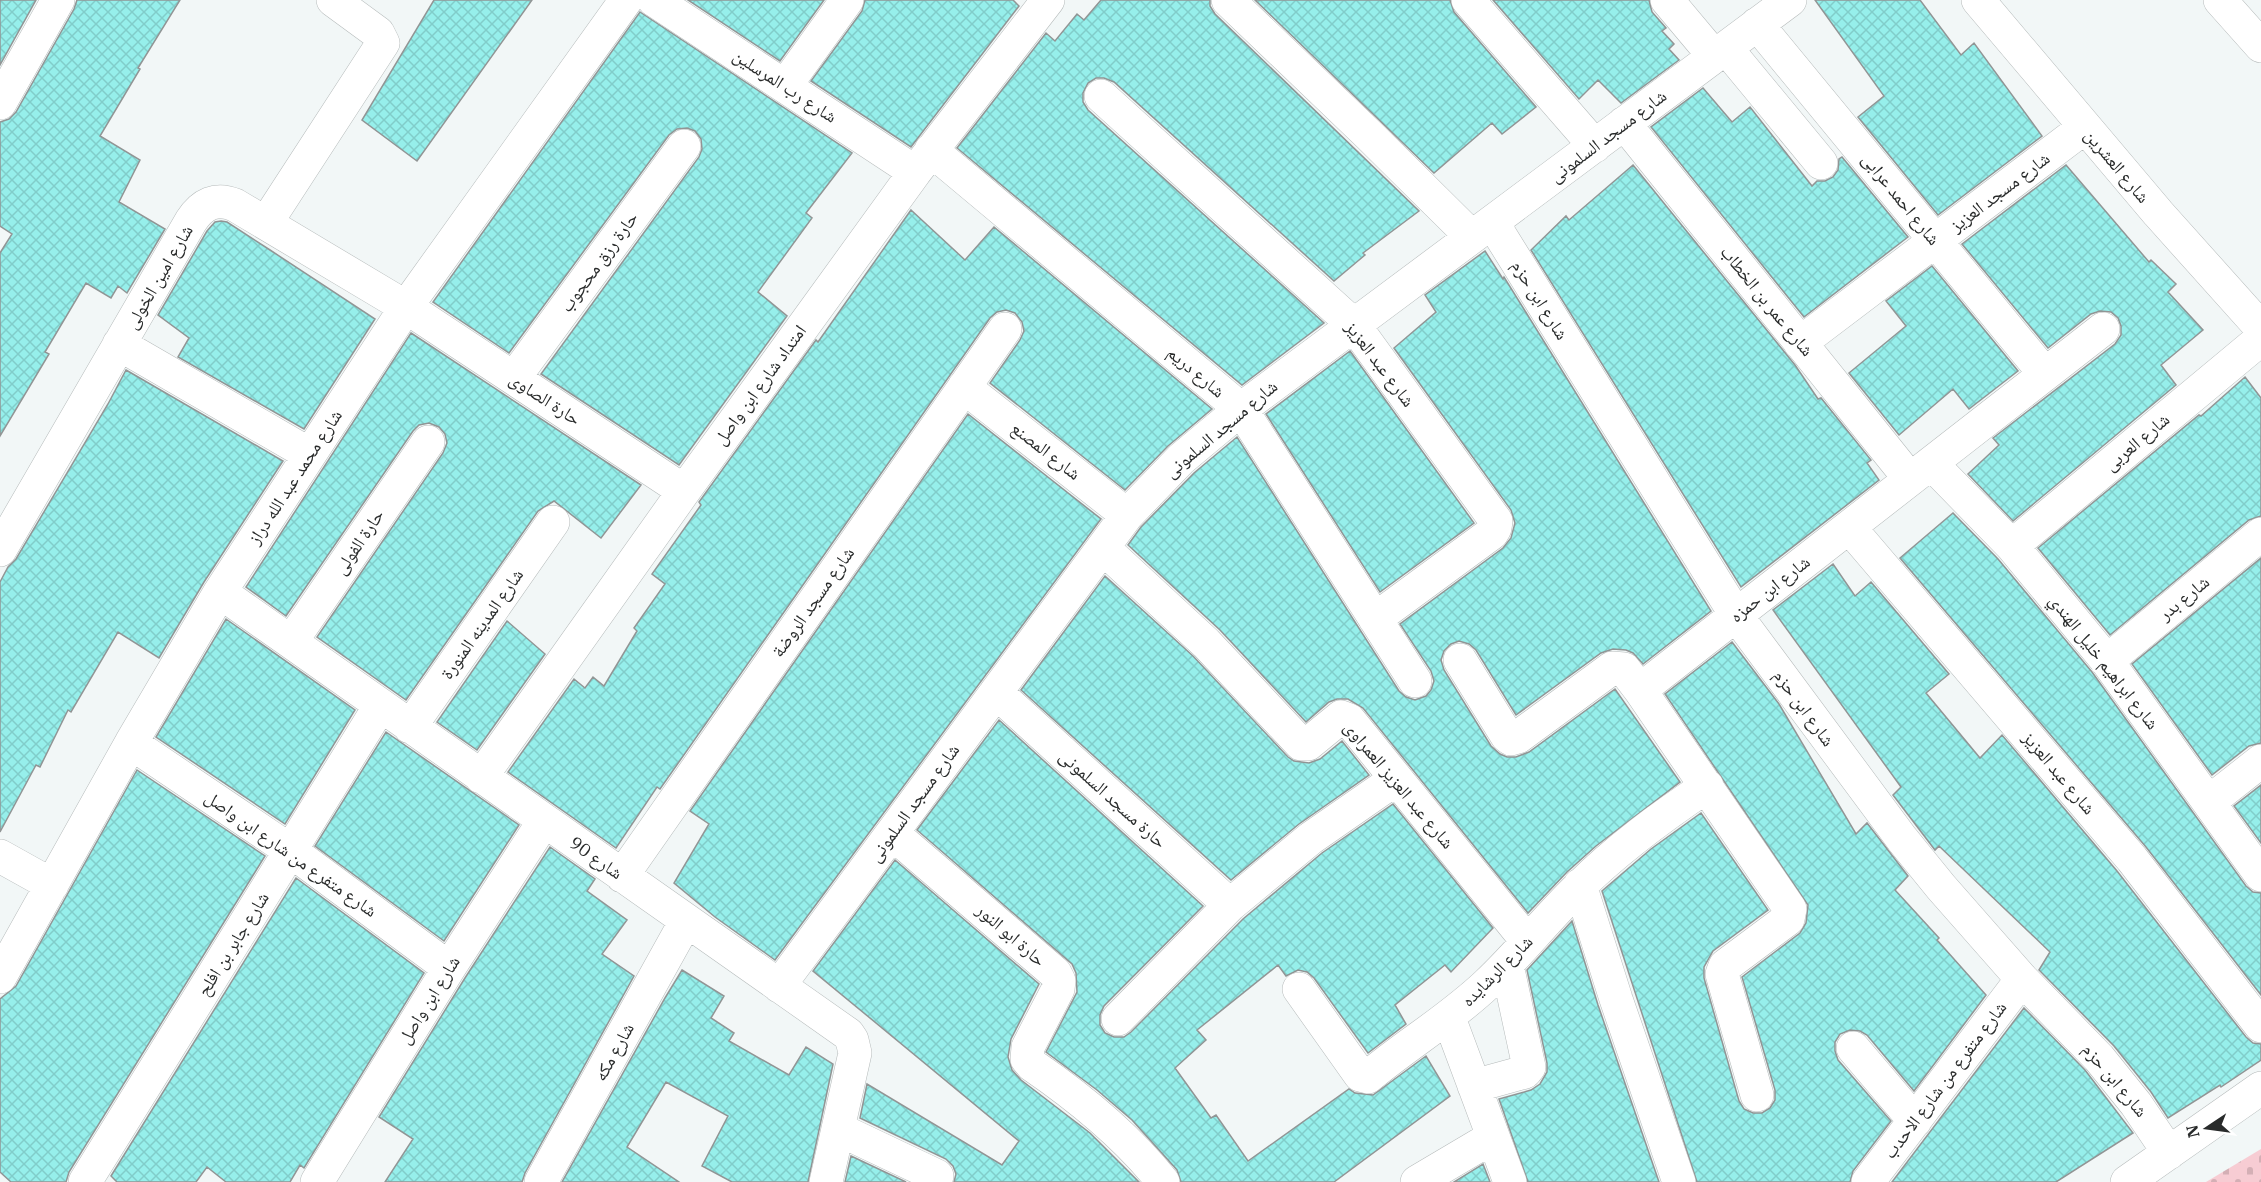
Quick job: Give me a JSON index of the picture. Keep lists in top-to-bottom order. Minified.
{"streets":{"street":["شارع رب المرسلين","شارع مسجد السلمونى","شارع العشرين","شارع مسجد العزيز","شارع احمد عرابى","حارة رزق محجوب","شارع امين الخولى","شارع ابن حزم","شارع عمر بن الخطاب","شارع عبد العزيز","شارع دريم","امتداد شارع ابن واصل","حارة الصاوى","شارع العربى","شارع المصنع","شارع محمد عبد الله دراز","حارة الفولى","شارع ابن حمزه","شارع بدر","شارع مسجد الروضة","شارع المدينه المنورة","شارع ابراهيم خليل الهندي","شارع عبد العزيز العمراوى","حارة مسجد السلمونى","شارع متفرع من شارع ابن واصل","شارع 90","حارة ابو النور","شارع جابر بن افلح","شارع الرشايده","شارع ابن واصل","شارع مكه","شارع متفرع من شارع الاحدب"]},"crossings":[["شارع رب المرسلين","شارع دريم"],["شارع رب المرسلين","امتداد شارع ابن واصل"],["شارع مسجد السلمونى","شارع احمد عرابى"],["شارع مسجد السلمونى","شارع ابن حزم"],["شارع مسجد السلمونى","شارع عمر بن الخطاب"],["شارع مسجد السلمونى","شارع عبد العزيز"],["شارع مسجد السلمونى","شارع دريم"],["شارع مسجد السلمونى","شارع المصنع"],["شارع مسجد السلمونى","شارع عبد العزيز العمراوى"],["شارع مسجد السلمونى","حارة مسجد السلمونى"],["شارع مسجد السلمونى","شارع 90"],["شارع مسجد السلمونى","حارة ابو النور"],["شارع العشرين","شارع مسجد العزيز"],["شارع مسجد العزيز","شارع احمد عرابى"],["شارع مسجد العزيز","شارع عمر بن الخطاب"],["شارع احمد عرابى","شارع ابن حمزه"],["حارة رزق محجوب","حارة الصاوى"],["شارع امين الخولى","حارة الصاوى"],["شارع امين الخولى","شارع محمد عبد الله دراز"],["شارع ابن حزم","شارع ابن حمزه"],["شارع ابن حزم","شارع متفرع من شارع الاحدب"],["شارع عمر بن الخطاب","شارع ابن حمزه"],["شارع عمر بن الخطاب","شارع ابراهيم خليل الهندي"],["شارع عبد العزيز","شارع دريم"],["شارع عبد العزيز","شارع ابن حمزه"],["شارع دريم","امتداد شارع ابن واصل"],["امتداد شارع ابن واصل","حارة الصاوى"],["امتداد شارع ابن واصل","شارع 90"],["حارة الصاوى","شارع محمد عبد الله دراز"],["شارع العربى","شارع ابراهيم خليل الهندي"],["شارع المصنع","شارع مسجد الروضة"],["شارع محمد عبد الله دراز","شارع متفرع من شارع ابن واصل"],["شارع محمد عبد الله دراز","شارع 90"],["حارة الفولى","شارع 90"],["شارع ابن حمزه","شارع ابراهيم خليل الهندي"],["شارع بدر","شارع ابراهيم خليل الهندي"],["شارع مسجد الروضة","شارع 90"],["شارع المدينه المنورة","شارع 90"],["شارع عبد العزيز العمراوى","شارع الرشايده"],["شارع متفرع من شارع ابن واصل","شارع جابر بن افلح"],["شارع متفرع من شارع ابن واصل","شارع ابن واصل"],["شارع 90","شارع جابر بن افلح"],["شارع 90","شارع ابن واصل"],["شارع 90","شارع مكه"]],"north":"left"}
